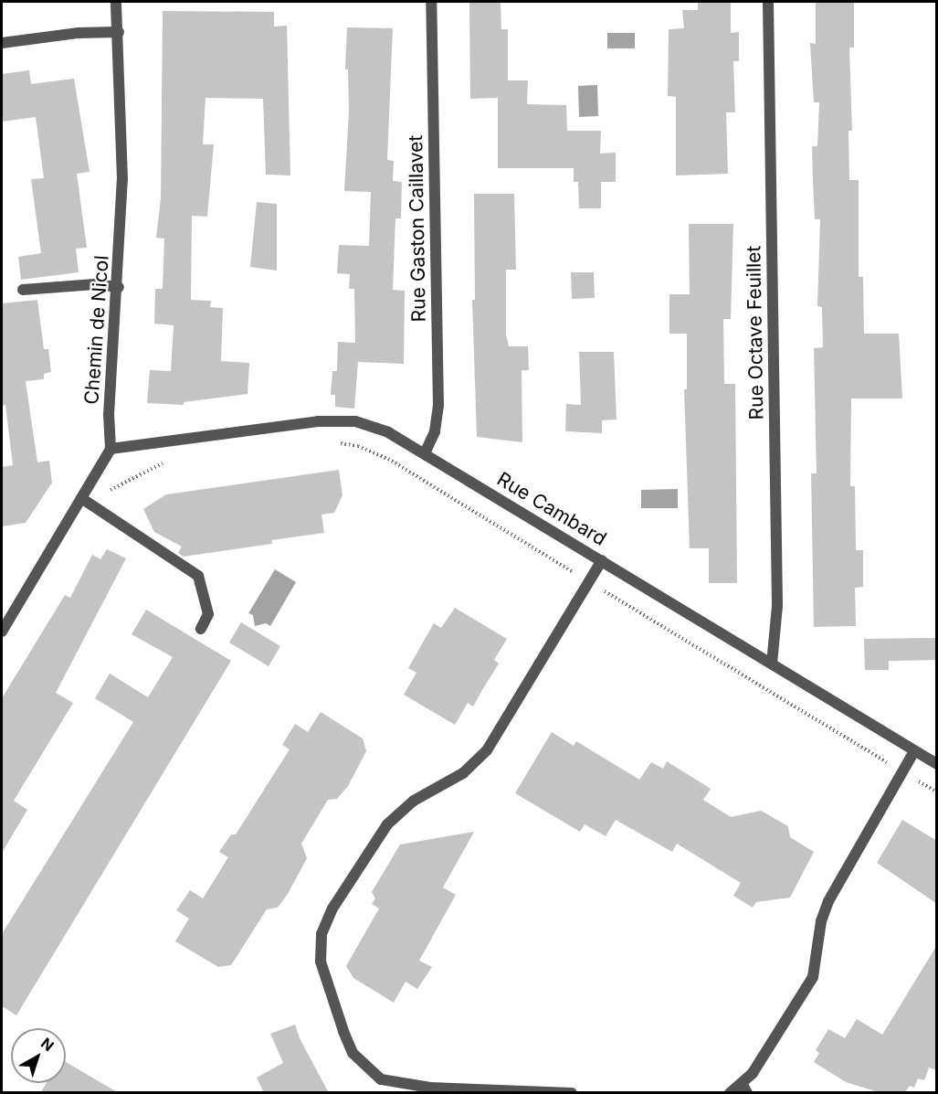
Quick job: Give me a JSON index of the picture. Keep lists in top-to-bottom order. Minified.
{"streets":{"street":["Rue Gaston Caillavet","Chemin de Nicol","Rue Octave Feuillet","Rue Cambard"]},"crossings":[["Rue Gaston Caillavet","Rue Cambard"],["Chemin de Nicol","Rue Cambard"],["Rue Octave Feuillet","Rue Cambard"]],"north":"top right"}
